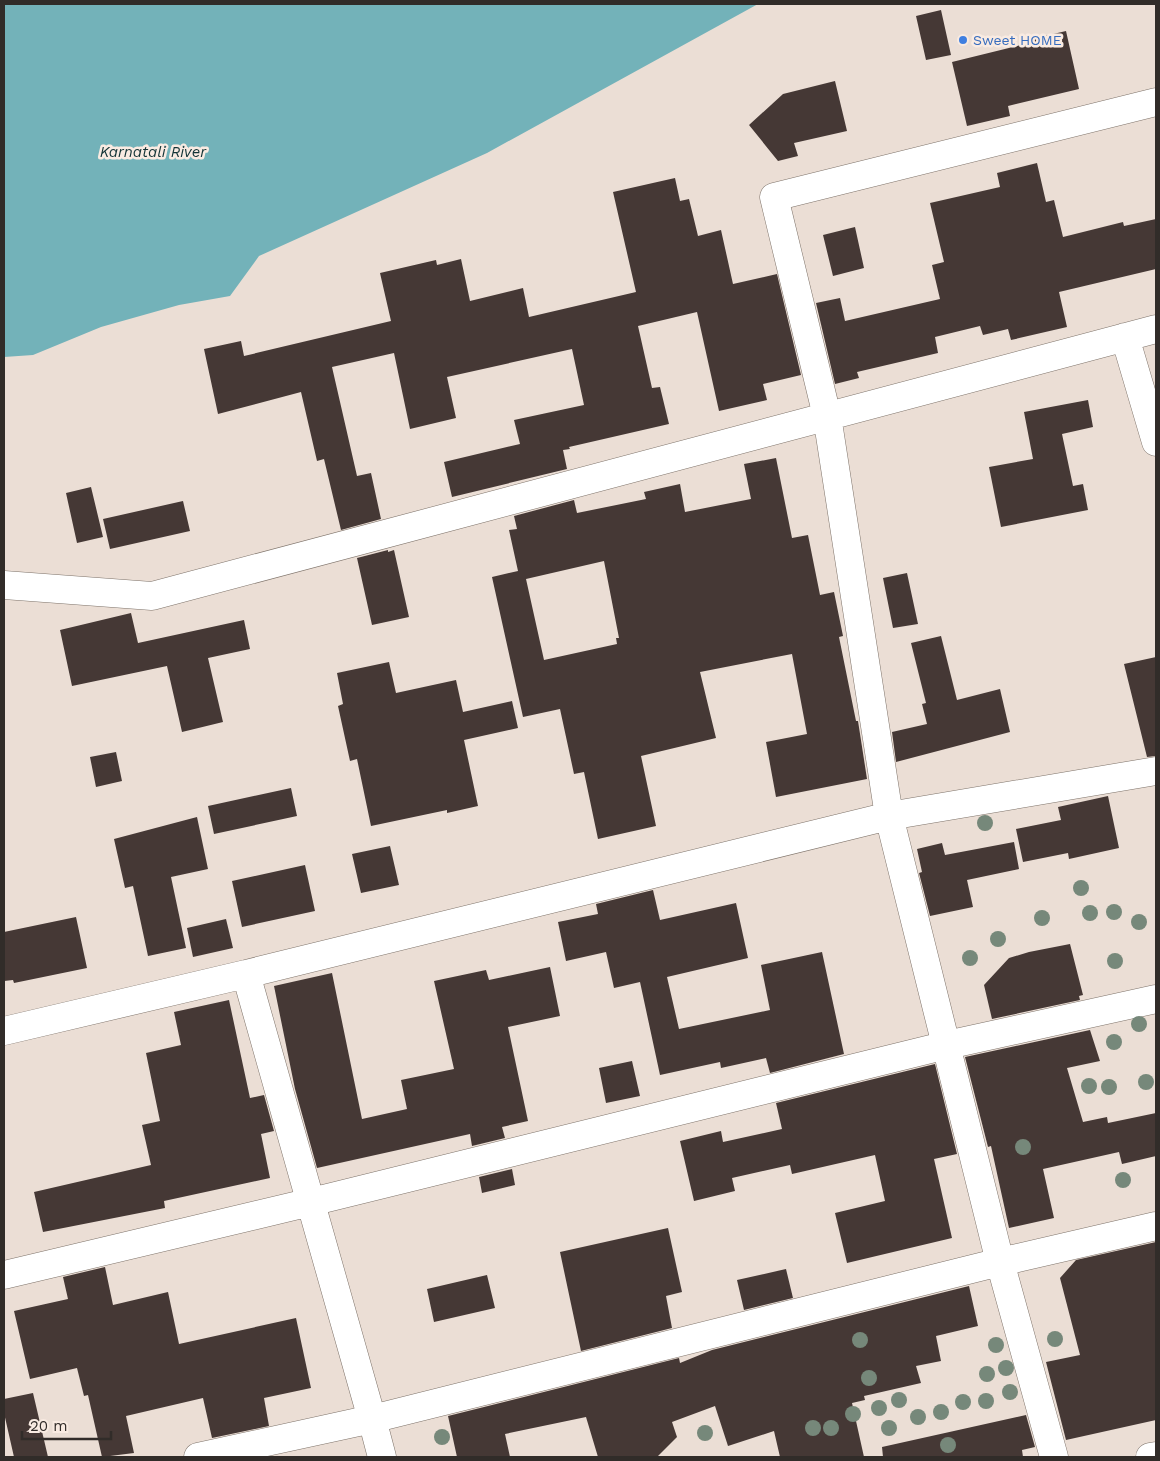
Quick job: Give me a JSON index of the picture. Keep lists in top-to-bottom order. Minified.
{"water":["Karnatali River"],"places":["Sweet HOME"],"scale_bar":"20 m"}
